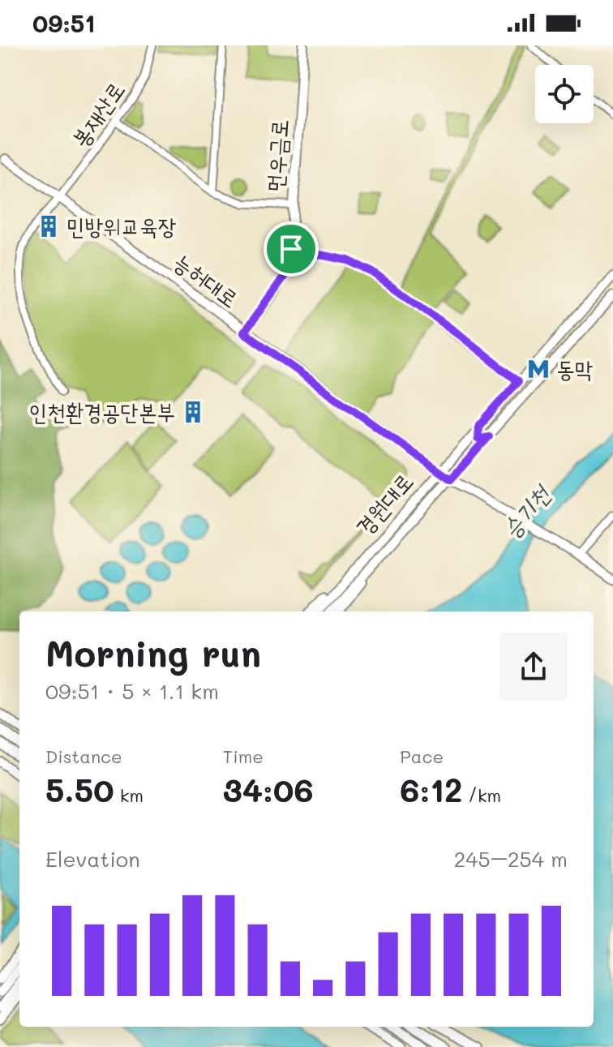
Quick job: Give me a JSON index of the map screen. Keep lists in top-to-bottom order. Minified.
{"streets":{"main road":["먼우금로","능허대로","경원대로"],"street":["봉재산로"]},"crossings":[["봉재산로","능허대로"],["먼우금로","능허대로"],["능허대로","경원대로"]],"water":["승기천"],"places":{"building":["민방위교육장","인천환경공단본부"],"metro station":["동막"]},"page":{"status":"09:51","heading":["Morning run","09:51 · 5 × 1.1 km"],"stats":[["Distance","5.50 km"],["Time","34:06"],["Pace","6:12 /km"]],"chart":["Elevation","245–254 m"]}}
